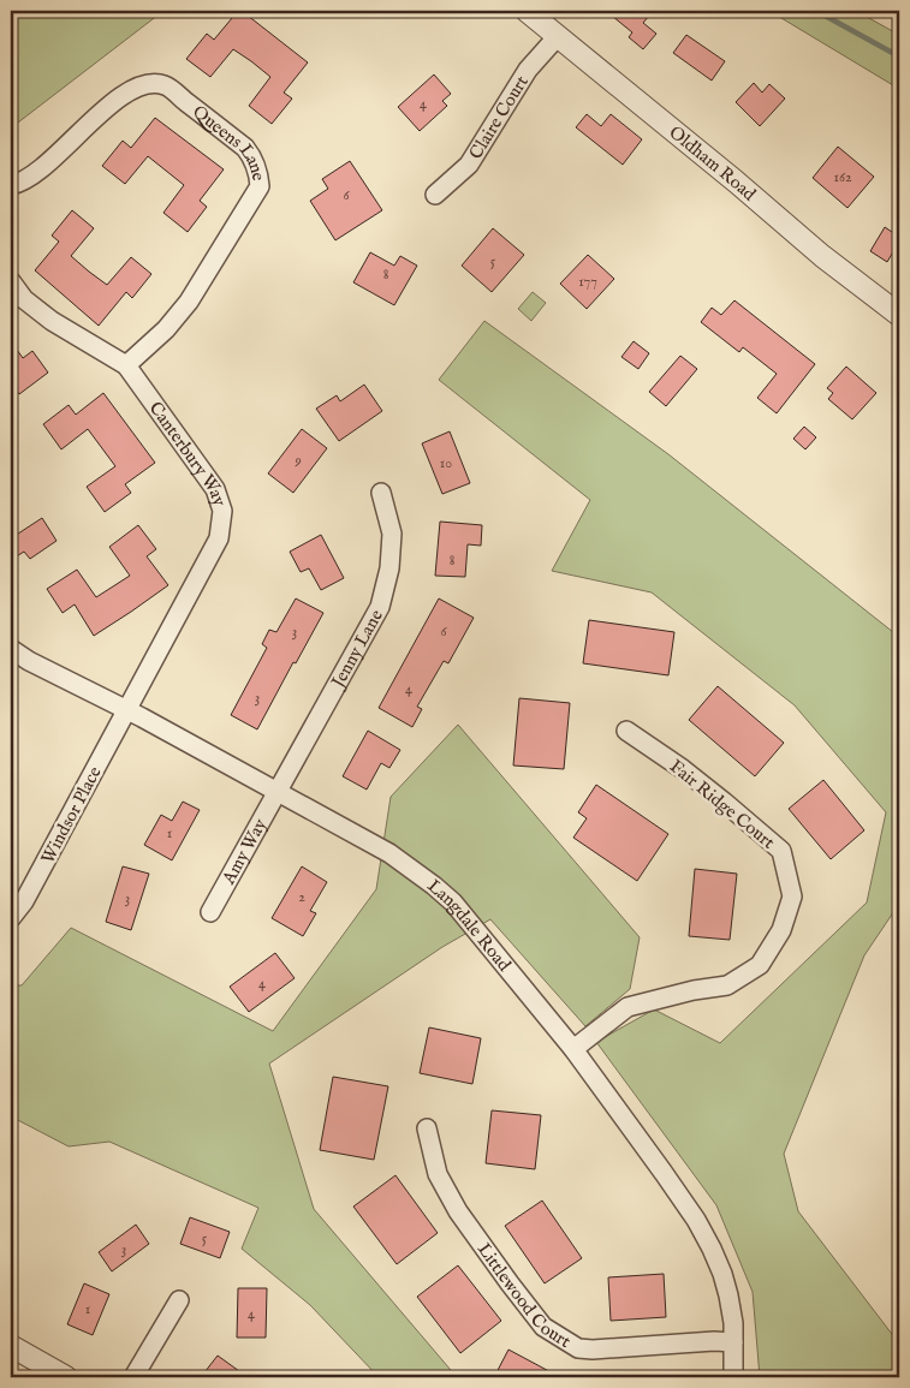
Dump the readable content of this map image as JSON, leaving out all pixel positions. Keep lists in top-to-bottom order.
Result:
{
  "streets": {
    "street": [
      "Claire Court",
      "Queens Lane",
      "Oldham Road",
      "Canterbury Way",
      "Jenny Lane",
      "Fair Ridge Court",
      "Windsor Place",
      "Amy Way",
      "Langdale Road",
      "Littlewood Court"
    ]
  },
  "crossings": [
    ["Claire Court", "Oldham Road"],
    ["Queens Lane", "Canterbury Way"],
    ["Canterbury Way", "Windsor Place"],
    ["Canterbury Way", "Langdale Road"],
    ["Jenny Lane", "Amy Way"],
    ["Jenny Lane", "Langdale Road"],
    ["Fair Ridge Court", "Langdale Road"],
    ["Windsor Place", "Langdale Road"],
    ["Amy Way", "Langdale Road"],
    ["Langdale Road", "Littlewood Court"]
  ],
  "house_numbers": [
    "4",
    "162",
    "6",
    "5",
    "8",
    "177",
    "9",
    "10",
    "8",
    "3",
    "6",
    "4",
    "3",
    "1",
    "2",
    "3",
    "4",
    "5",
    "3",
    "1",
    "4"
  ]
}
